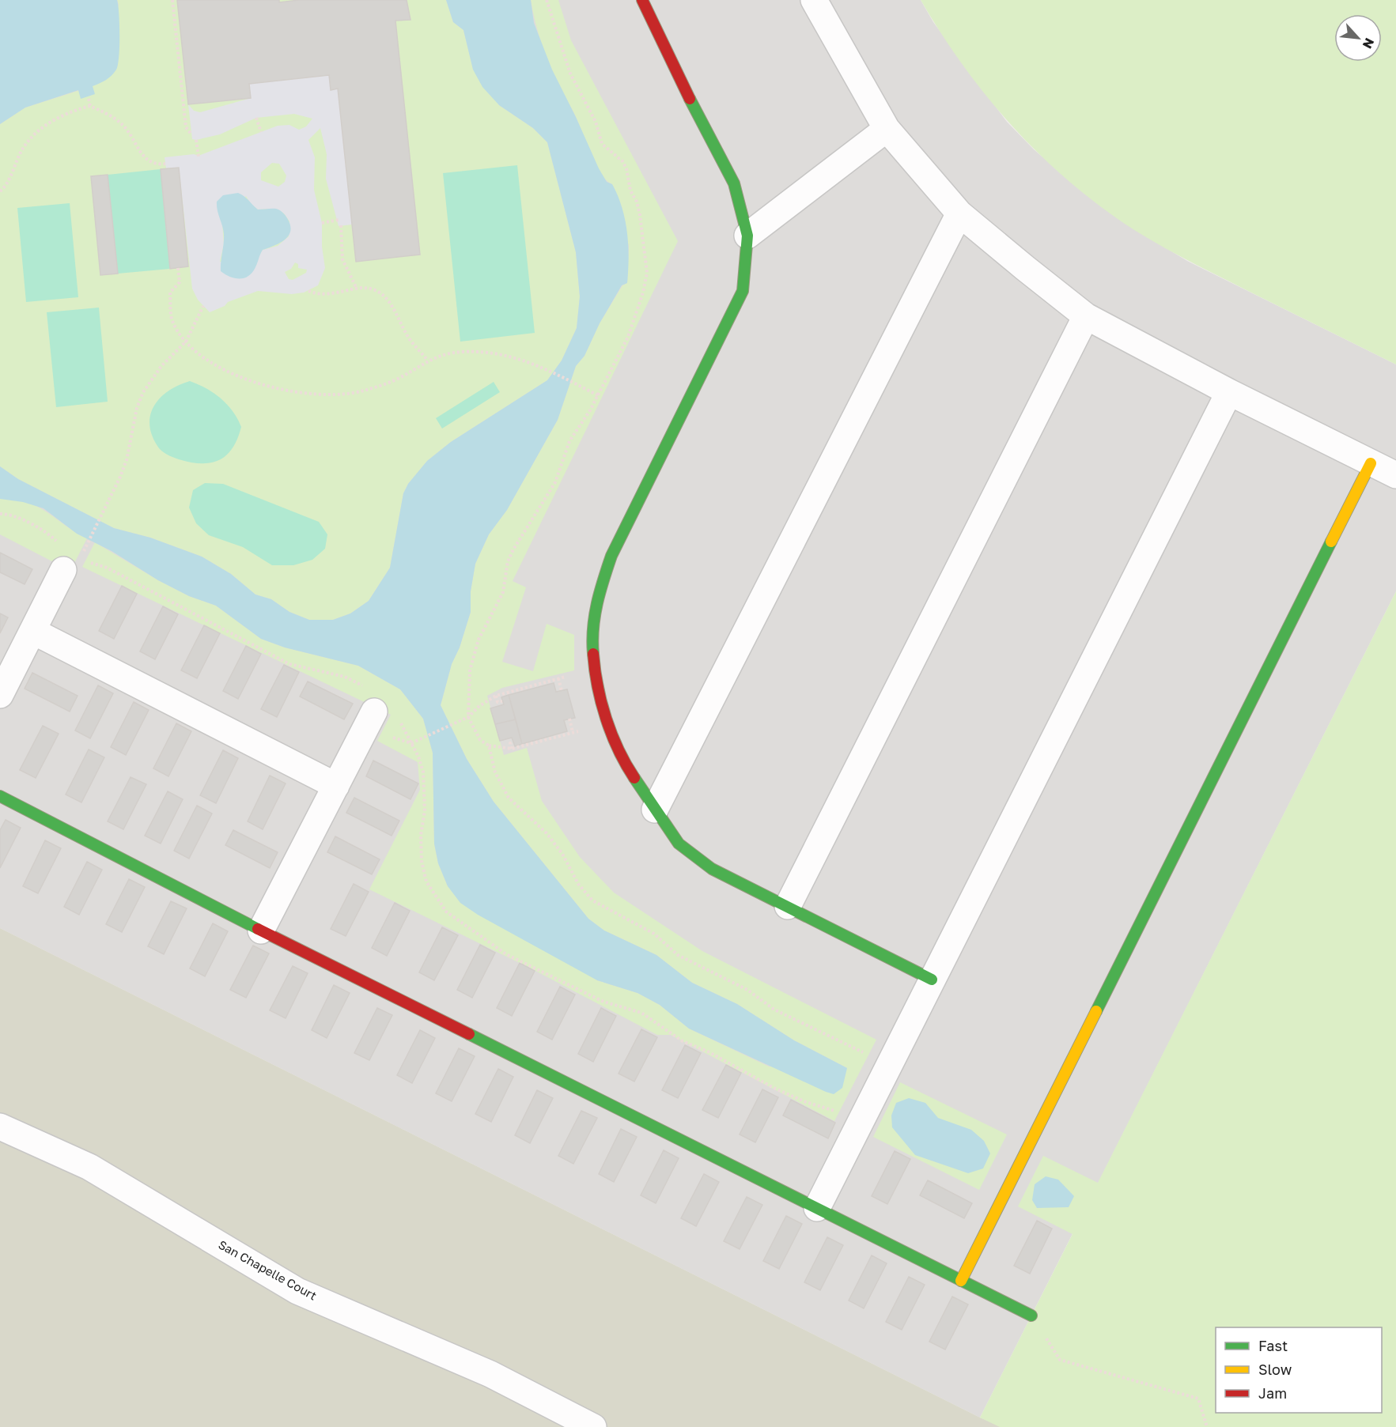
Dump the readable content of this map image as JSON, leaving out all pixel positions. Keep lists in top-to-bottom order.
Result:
{
  "streets": {
    "street": ["San Chapelle Court"]
  },
  "legend": ["Fast", "Slow", "Jam"],
  "north": "bottom right"
}
